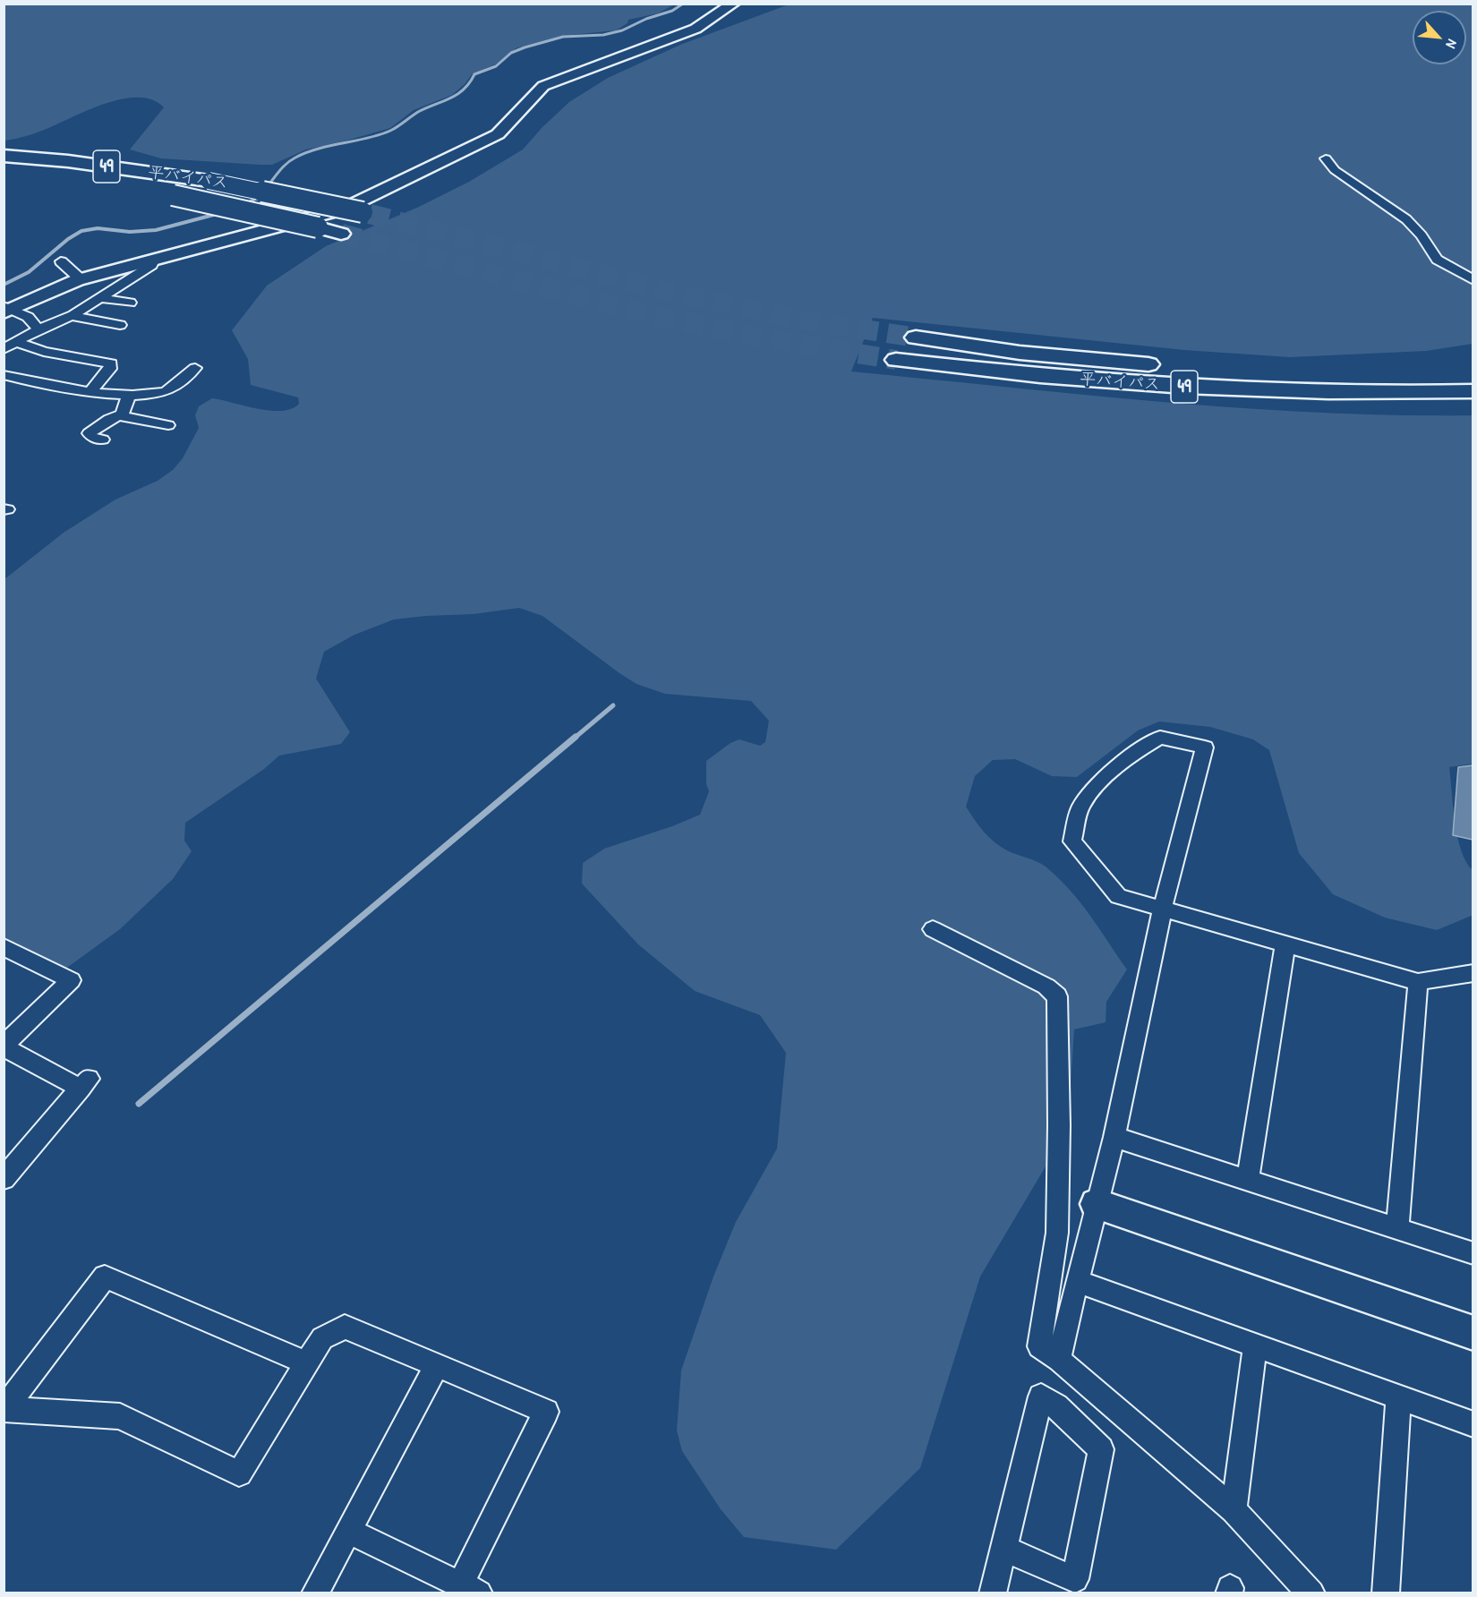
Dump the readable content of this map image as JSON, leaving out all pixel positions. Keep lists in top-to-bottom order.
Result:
{
  "streets": {
    "highway": ["49", "平バイパス"]
  },
  "north": "bottom right"
}
